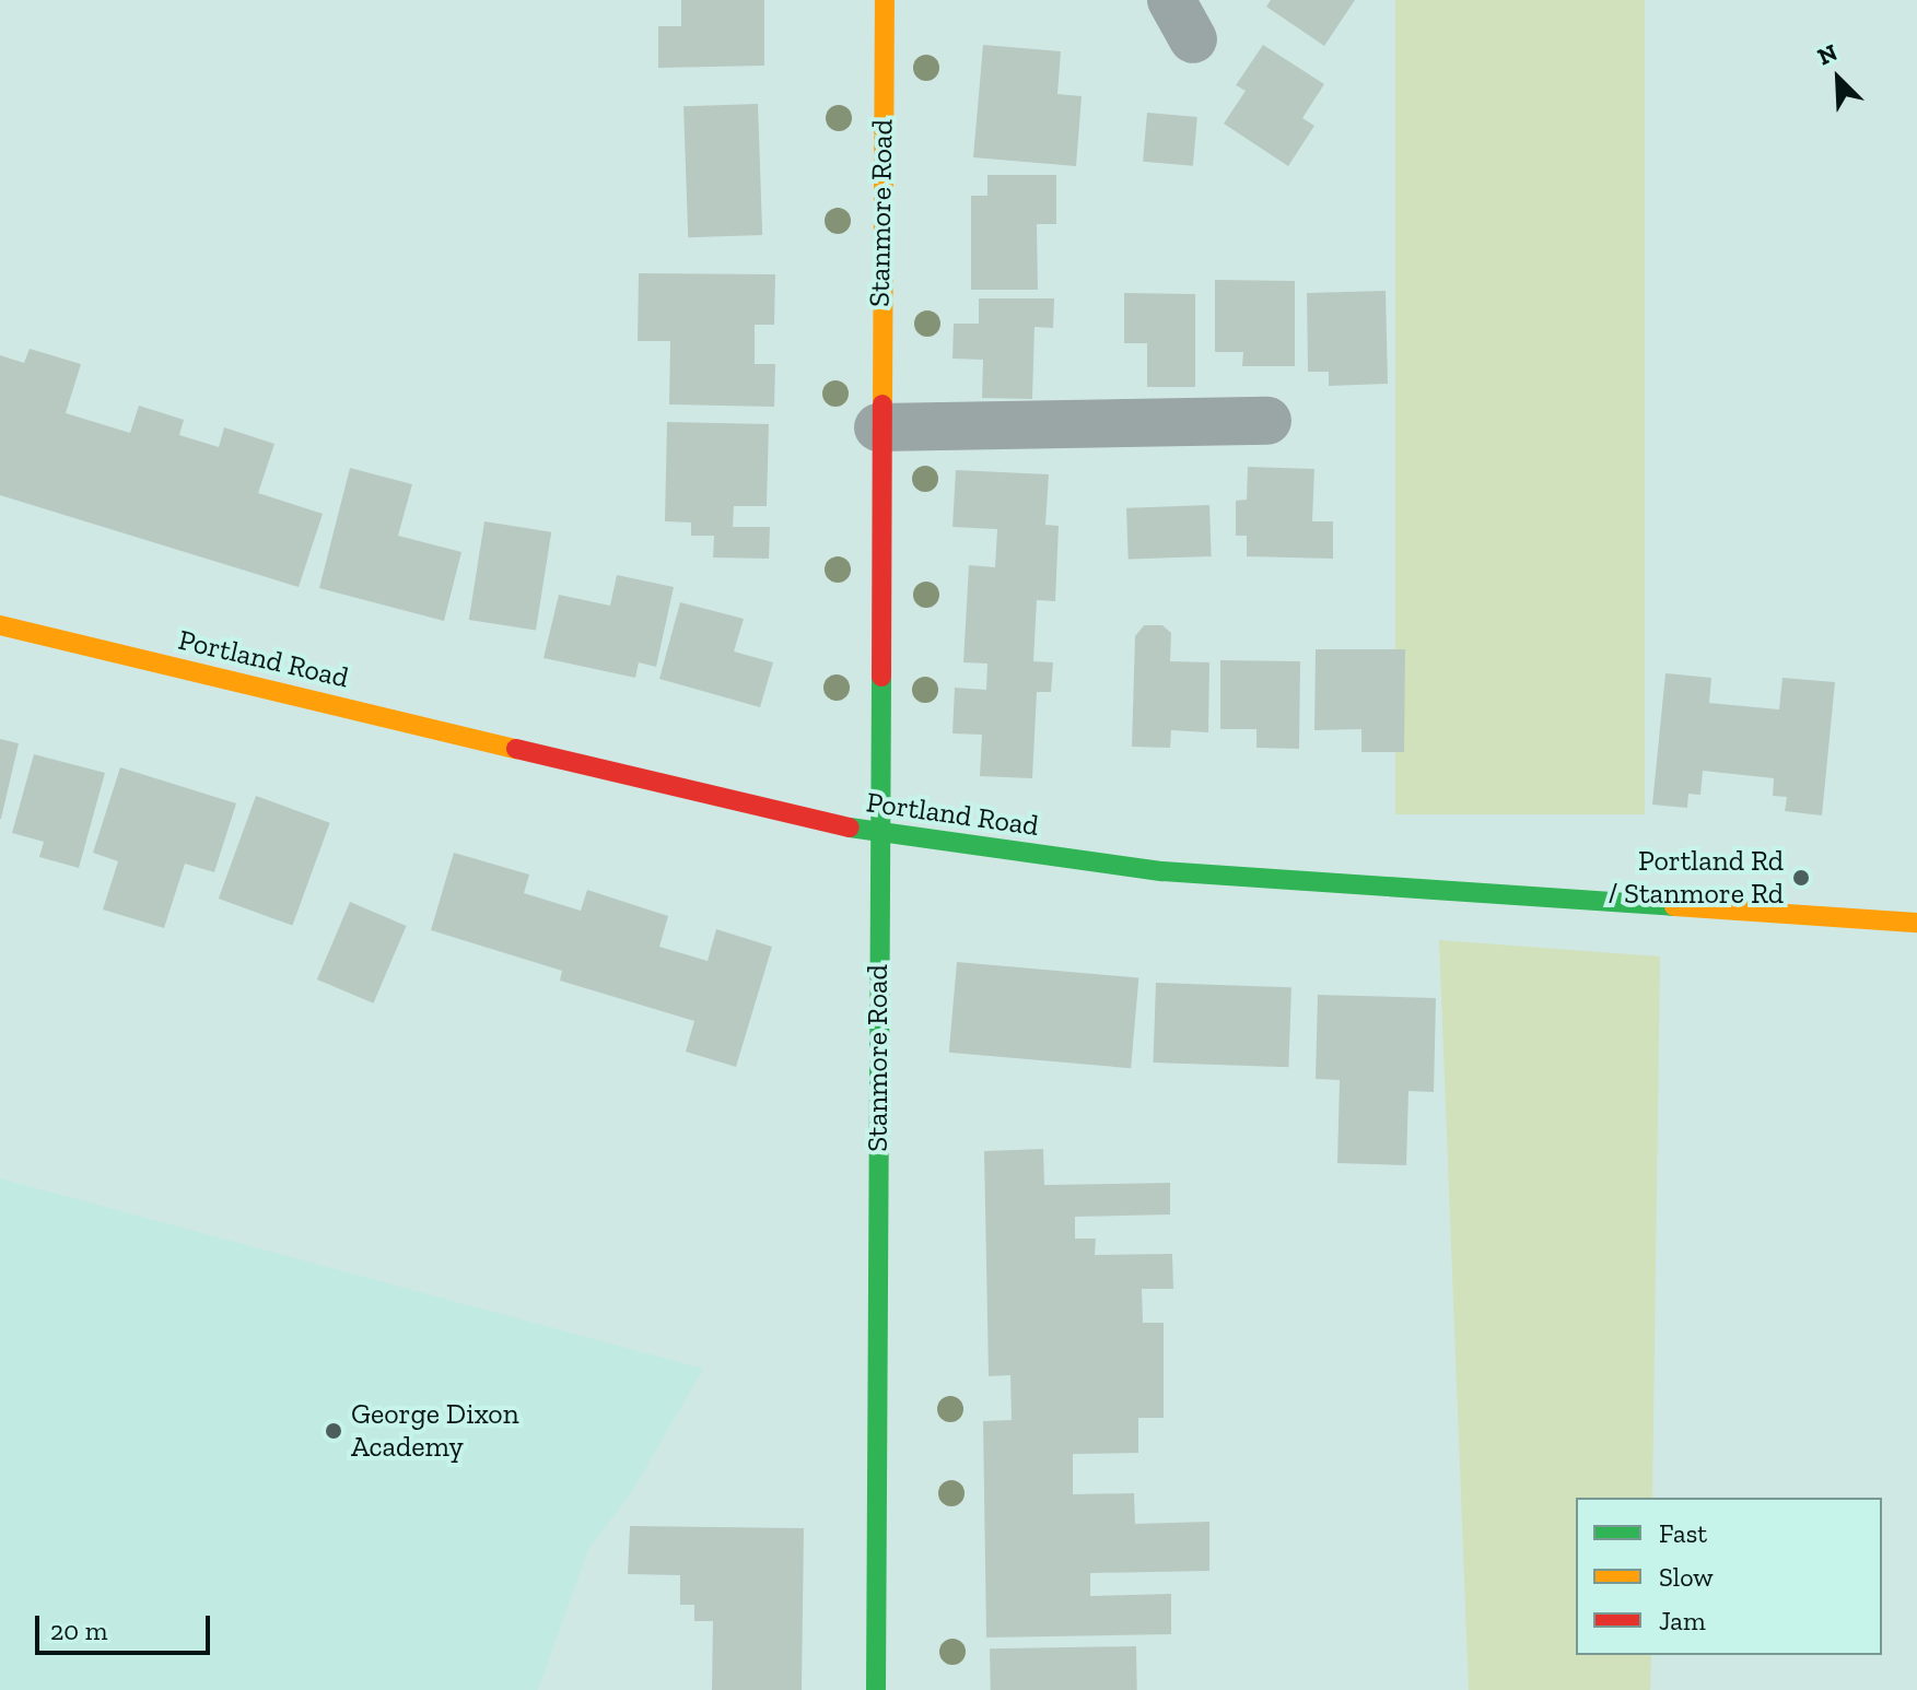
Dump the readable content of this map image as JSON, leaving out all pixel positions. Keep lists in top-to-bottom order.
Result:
{
  "streets": {
    "main road": ["Stanmore Road", "Portland Road"]
  },
  "crossings": [
    ["Stanmore Road", "Portland Road"]
  ],
  "places": ["Portland Rd / Stanmore Rd", "George Dixon Academy"],
  "legend": ["Fast", "Slow", "Jam"],
  "scale_bar": "20 m",
  "north": "top left"
}
